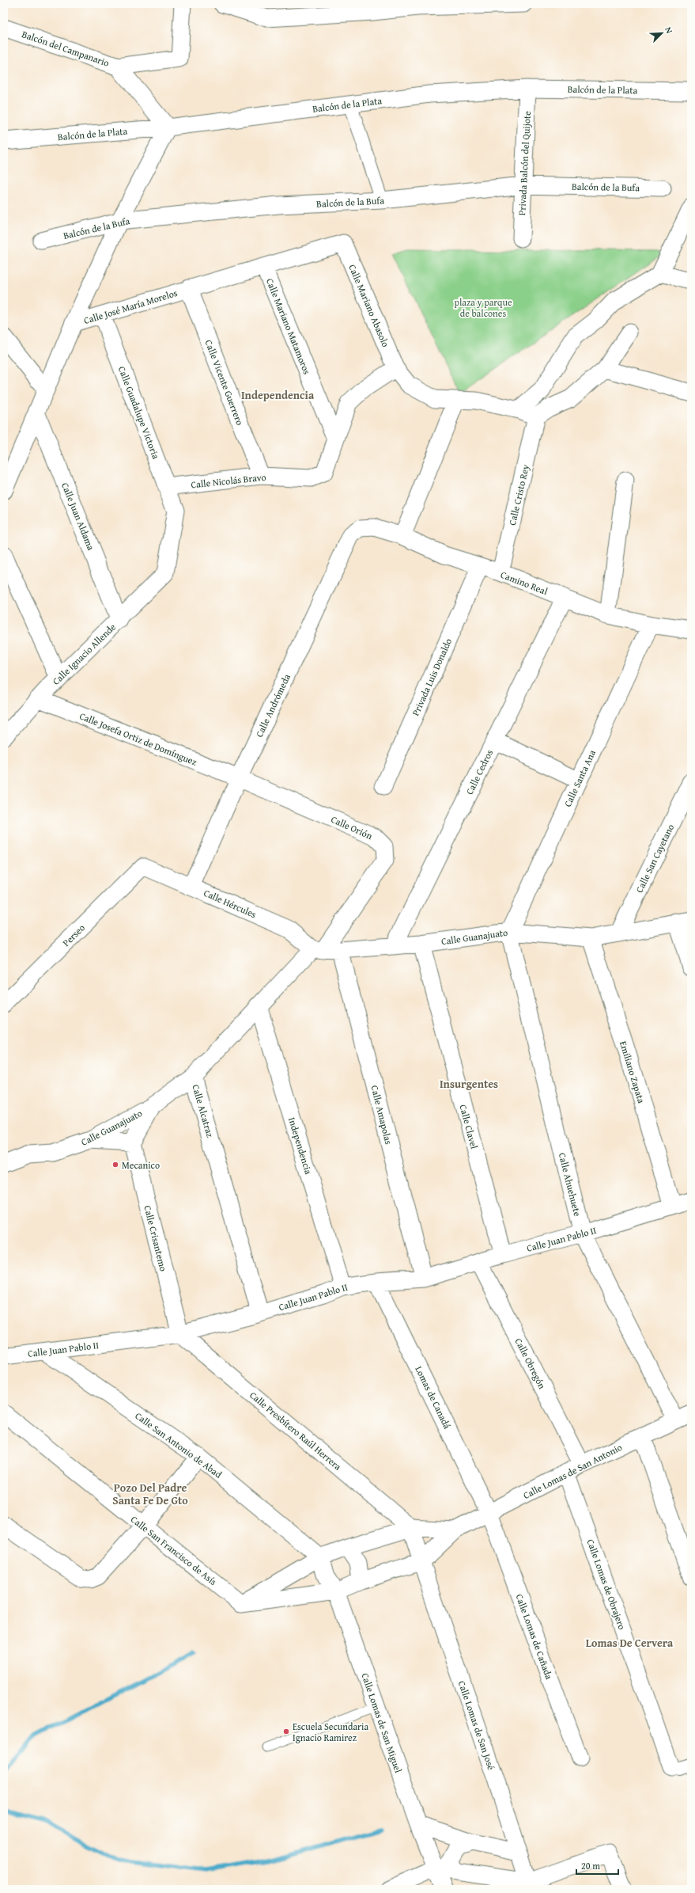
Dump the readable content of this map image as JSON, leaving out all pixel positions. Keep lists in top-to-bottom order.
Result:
{
  "streets": {
    "street": [
      "Balcón del Campanario",
      "Balcón de la Plata",
      "Privada Balcón del Quijote",
      "Balcón de la Bufa",
      "Calle Mariano Abasolo",
      "Calle José María Morelos",
      "Calle Mariano Matamoros",
      "Calle Vicente Guerrero",
      "Calle Guadalupe Victoria",
      "Calle Nicolás Bravo",
      "Calle Cristo Rey",
      "Calle Juan Aldama",
      "Camino Real",
      "Calle Ignacio Allende",
      "Privada Luis Donaldo",
      "Calle Andrómeda",
      "Calle Josefa Ortiz de Domínguez",
      "Calle Cedros",
      "Calle Santa Ana",
      "Calle Orión",
      "Calle San Cayetano",
      "Calle Hércules",
      "Perseo",
      "Calle Guanajuato",
      "Emiliano Zapata",
      "Calle Alcatraz",
      "Calle Amapolas",
      "Calle Clavel",
      "Independencia",
      "Calle Ahuehuete",
      "Calle Crisantemo",
      "Calle Juan Pablo II",
      "Calle Obregón",
      "Lomas de Canadá",
      "Calle Presbítero Raúl Herrera",
      "Calle San Antonio de Abad",
      "Calle Lomas de San Antonio",
      "Calle San Francisco de Asís",
      "Calle Lomas de Obrajero",
      "Calle Lomas de Cañada",
      "Calle Lomas de San Miguel",
      "Calle Lomas de San José"
    ]
  },
  "crossings": [
    ["Balcón del Campanario", "Balcón de la Plata"],
    ["Balcón de la Plata", "Privada Balcón del Quijote"],
    ["Privada Balcón del Quijote", "Balcón de la Bufa"],
    ["Calle Mariano Abasolo", "Calle José María Morelos"],
    ["Calle Mariano Abasolo", "Calle Nicolás Bravo"],
    ["Calle José María Morelos", "Calle Mariano Matamoros"],
    ["Calle José María Morelos", "Calle Vicente Guerrero"],
    ["Calle José María Morelos", "Calle Guadalupe Victoria"],
    ["Calle José María Morelos", "Calle Juan Aldama"],
    ["Calle Mariano Matamoros", "Calle Nicolás Bravo"],
    ["Calle Vicente Guerrero", "Calle Nicolás Bravo"],
    ["Calle Guadalupe Victoria", "Calle Nicolás Bravo"],
    ["Calle Guadalupe Victoria", "Calle Ignacio Allende"],
    ["Calle Cristo Rey", "Camino Real"],
    ["Calle Juan Aldama", "Calle Ignacio Allende"],
    ["Camino Real", "Privada Luis Donaldo"],
    ["Camino Real", "Calle Andrómeda"],
    ["Camino Real", "Calle Cedros"],
    ["Camino Real", "Calle Santa Ana"],
    ["Calle Ignacio Allende", "Calle Josefa Ortiz de Domínguez"],
    ["Calle Andrómeda", "Calle Josefa Ortiz de Domínguez"],
    ["Calle Andrómeda", "Calle Orión"],
    ["Calle Andrómeda", "Calle Hércules"],
    ["Calle Josefa Ortiz de Domínguez", "Calle Orión"],
    ["Calle Cedros", "Calle Guanajuato"],
    ["Calle Santa Ana", "Calle Guanajuato"],
    ["Calle Santa Ana", "Calle Ahuehuete"],
    ["Calle Orión", "Calle Hércules"],
    ["Calle Orión", "Calle Guanajuato"],
    ["Calle Orión", "Calle Alcatraz"],
    ["Calle San Cayetano", "Calle Guanajuato"],
    ["Calle Hércules", "Perseo"],
    ["Calle Hércules", "Calle Guanajuato"],
    ["Calle Hércules", "Calle Alcatraz"],
    ["Calle Guanajuato", "Emiliano Zapata"],
    ["Calle Guanajuato", "Calle Alcatraz"],
    ["Calle Guanajuato", "Calle Amapolas"],
    ["Calle Guanajuato", "Calle Clavel"],
    ["Calle Guanajuato", "Calle Ahuehuete"],
    ["Emiliano Zapata", "Calle Juan Pablo II"],
    ["Calle Alcatraz", "Independencia"],
    ["Calle Alcatraz", "Calle Juan Pablo II"],
    ["Calle Amapolas", "Calle Juan Pablo II"],
    ["Calle Clavel", "Calle Juan Pablo II"],
    ["Independencia", "Calle Juan Pablo II"],
    ["Calle Ahuehuete", "Calle Juan Pablo II"],
    ["Calle Ahuehuete", "Calle Lomas de San Antonio"],
    ["Calle Crisantemo", "Calle Juan Pablo II"],
    ["Calle Crisantemo", "Calle Presbítero Raúl Herrera"],
    ["Calle Juan Pablo II", "Calle Obregón"],
    ["Calle Juan Pablo II", "Lomas de Canadá"],
    ["Calle Juan Pablo II", "Calle Presbítero Raúl Herrera"],
    ["Calle Juan Pablo II", "Calle San Antonio de Abad"],
    ["Calle Obregón", "Calle Lomas de San Antonio"],
    ["Lomas de Canadá", "Calle Lomas de San Antonio"],
    ["Lomas de Canadá", "Calle Lomas de Cañada"],
    ["Calle Presbítero Raúl Herrera", "Calle Lomas de San Antonio"],
    ["Calle Presbítero Raúl Herrera", "Calle Lomas de San José"],
    ["Calle San Antonio de Abad", "Calle Lomas de San Antonio"],
    ["Calle San Antonio de Abad", "Calle Lomas de San Miguel"],
    ["Calle Lomas de San Antonio", "Calle San Francisco de Asís"],
    ["Calle Lomas de San Antonio", "Calle Lomas de Obrajero"],
    ["Calle Lomas de San Antonio", "Calle Lomas de Cañada"],
    ["Calle Lomas de San Antonio", "Calle Lomas de San Miguel"],
    ["Calle Lomas de San Antonio", "Calle Lomas de San José"]
  ],
  "districts": [
    "Independencia",
    "Insurgentes",
    "Pozo Del Padre Santa Fe De Gto",
    "Lomas De Cervera"
  ],
  "parks": ["plaza y parque de balcones"],
  "places": ["Mecanico", "Escuela Secundaria Ignacio Ramirez"],
  "scale_bar": "20 m",
  "north": "top right"
}
